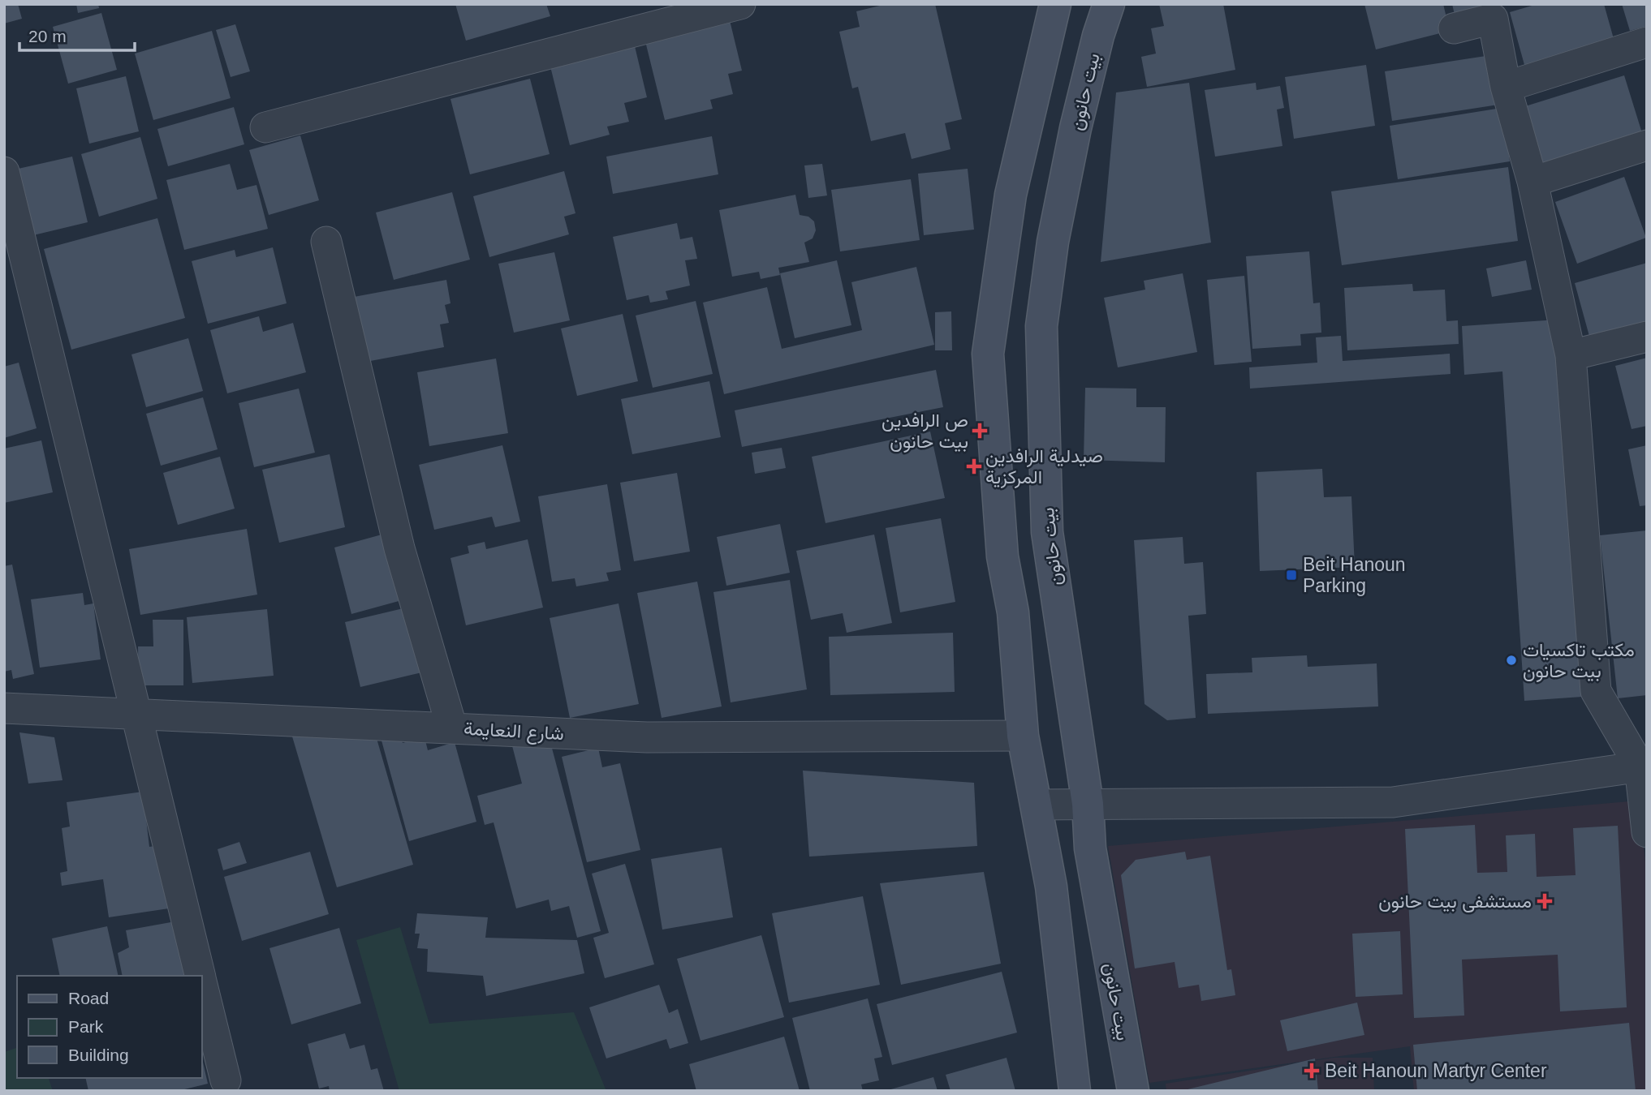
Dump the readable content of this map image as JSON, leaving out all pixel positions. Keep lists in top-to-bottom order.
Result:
{
  "streets": {
    "main road": ["بيت حانون"],
    "street": ["شارع النعايمة"]
  },
  "places": {
    "health": [
      "ص الرافدين بيت حانون",
      "صيدلية الرافدين المركزية",
      "مستشفى بيت حانون",
      "Beit Hanoun Martyr Center"
    ],
    "transit": ["Beit Hanoun Parking"],
    "other": ["مكتب تاكسيات بيت حانون"]
  },
  "legend": ["Road", "Park", "Building"],
  "scale_bar": "20 m"
}
